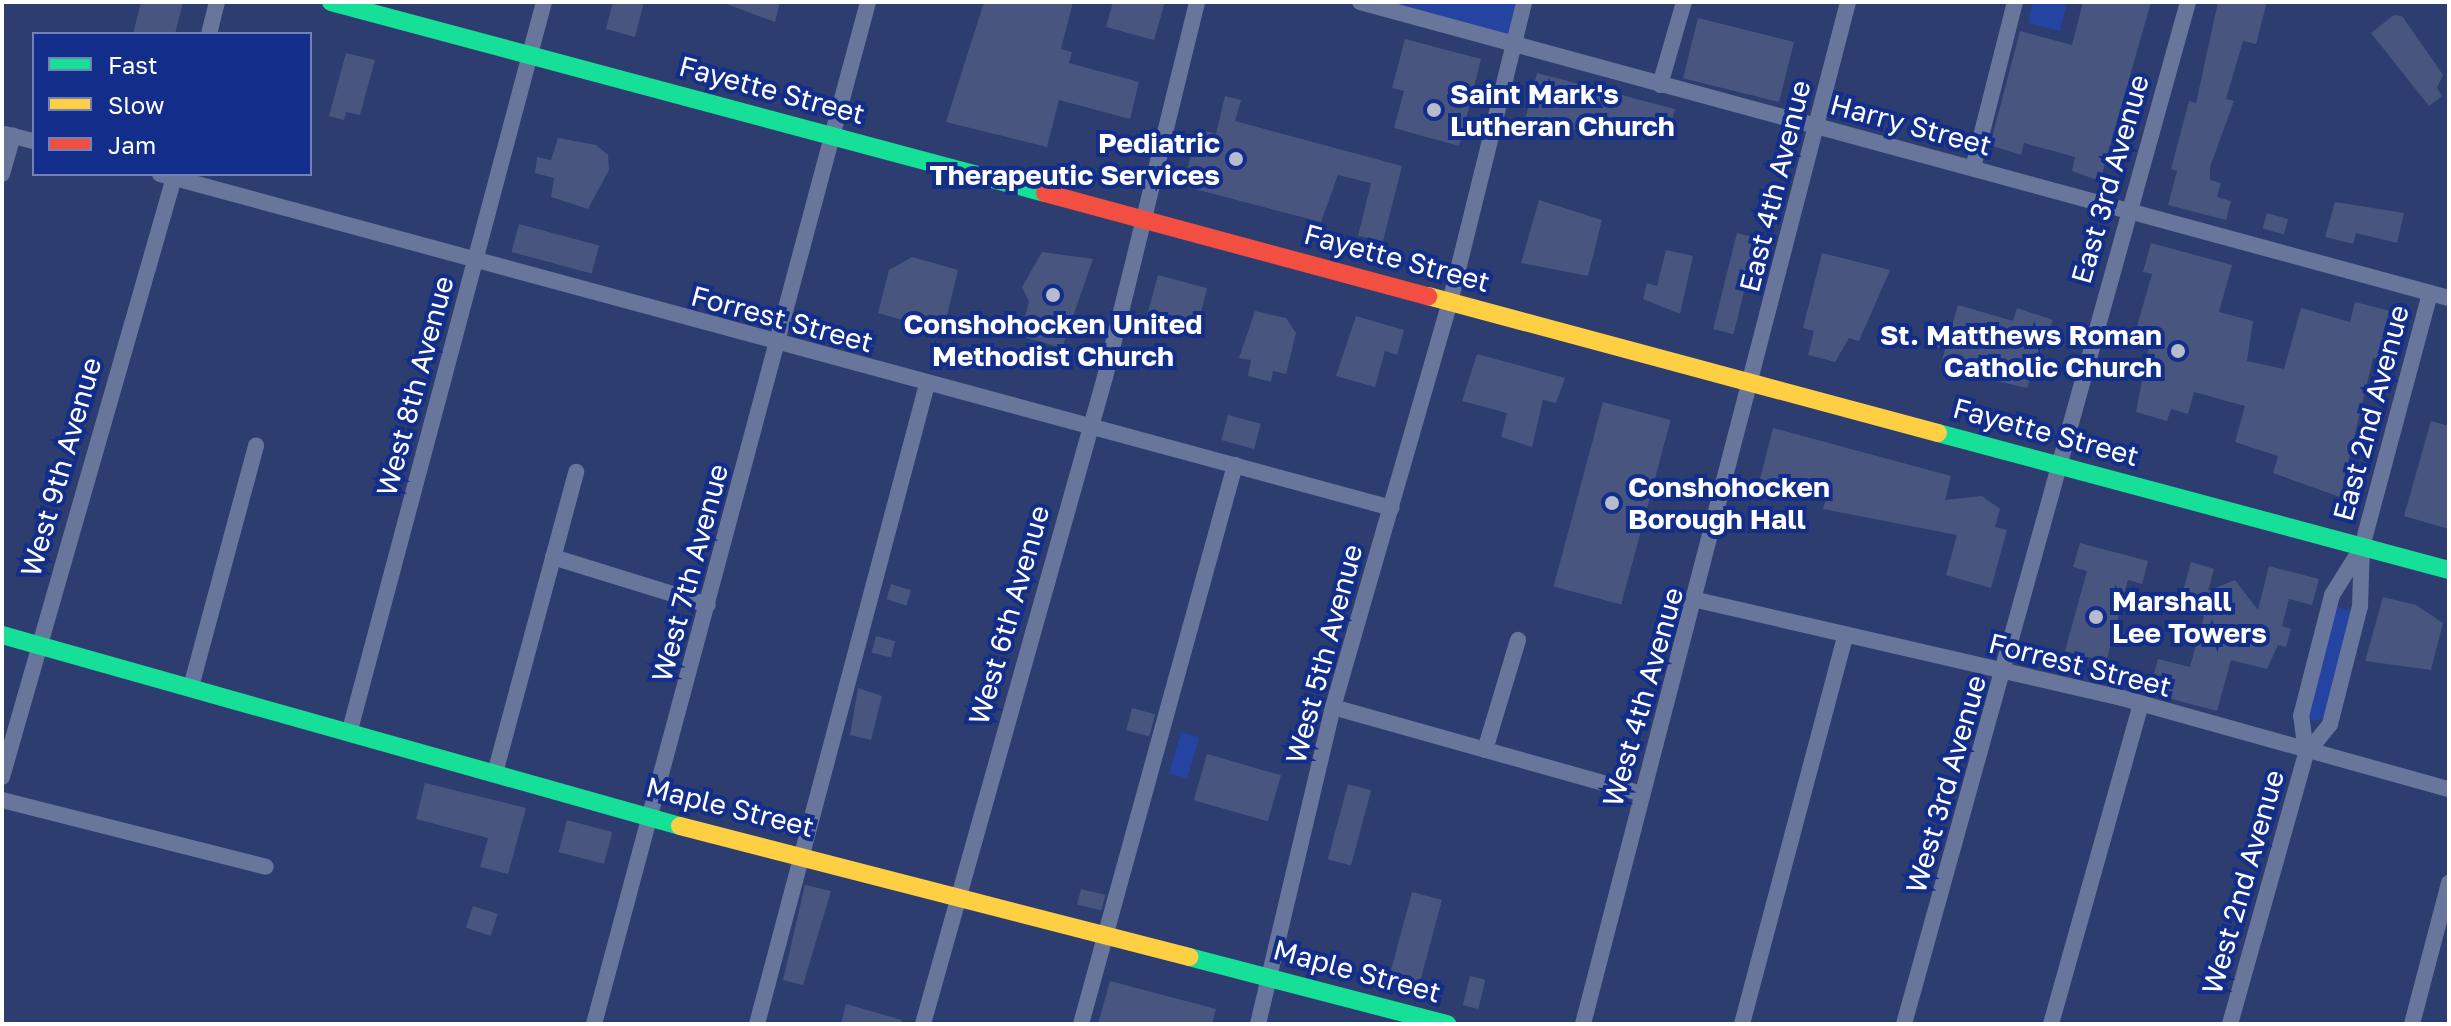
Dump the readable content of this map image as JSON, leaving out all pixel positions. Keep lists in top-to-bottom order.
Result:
{
  "streets": {
    "main road": ["Fayette Street", "Maple Street"],
    "street": [
      "Harry Street",
      "East 3rd Avenue",
      "East 4th Avenue",
      "Forrest Street",
      "West 8th Avenue",
      "East 2nd Avenue",
      "West 9th Avenue",
      "West 7th Avenue",
      "West 6th Avenue",
      "West 5th Avenue",
      "West 4th Avenue",
      "West 3rd Avenue",
      "West 2nd Avenue"
    ]
  },
  "crossings": [
    ["Fayette Street", "East 3rd Avenue"],
    ["Fayette Street", "East 4th Avenue"],
    ["Fayette Street", "West 8th Avenue"],
    ["Fayette Street", "East 2nd Avenue"],
    ["Fayette Street", "West 7th Avenue"],
    ["Fayette Street", "West 6th Avenue"],
    ["Fayette Street", "West 5th Avenue"],
    ["Fayette Street", "West 4th Avenue"],
    ["Fayette Street", "West 3rd Avenue"],
    ["Fayette Street", "West 2nd Avenue"],
    ["Harry Street", "East 3rd Avenue"],
    ["Harry Street", "East 4th Avenue"],
    ["Harry Street", "East 2nd Avenue"],
    ["Harry Street", "West 5th Avenue"],
    ["East 3rd Avenue", "West 3rd Avenue"],
    ["East 4th Avenue", "West 4th Avenue"],
    ["Forrest Street", "West 8th Avenue"],
    ["Forrest Street", "West 7th Avenue"],
    ["Forrest Street", "West 6th Avenue"],
    ["Forrest Street", "West 5th Avenue"],
    ["Forrest Street", "West 4th Avenue"],
    ["Forrest Street", "West 3rd Avenue"],
    ["Forrest Street", "West 2nd Avenue"],
    ["West 8th Avenue", "Maple Street"],
    ["East 2nd Avenue", "West 2nd Avenue"],
    ["West 9th Avenue", "Maple Street"],
    ["West 7th Avenue", "Maple Street"],
    ["West 6th Avenue", "Maple Street"],
    ["West 5th Avenue", "Maple Street"]
  ],
  "places": [
    "Saint Mark's Lutheran Church",
    "Pediatric Therapeutic Services",
    "Conshohocken United Methodist Church",
    "St. Matthews Roman Catholic Church",
    "Conshohocken Borough Hall",
    "Marshall Lee Towers"
  ],
  "legend": ["Fast", "Slow", "Jam"]
}
